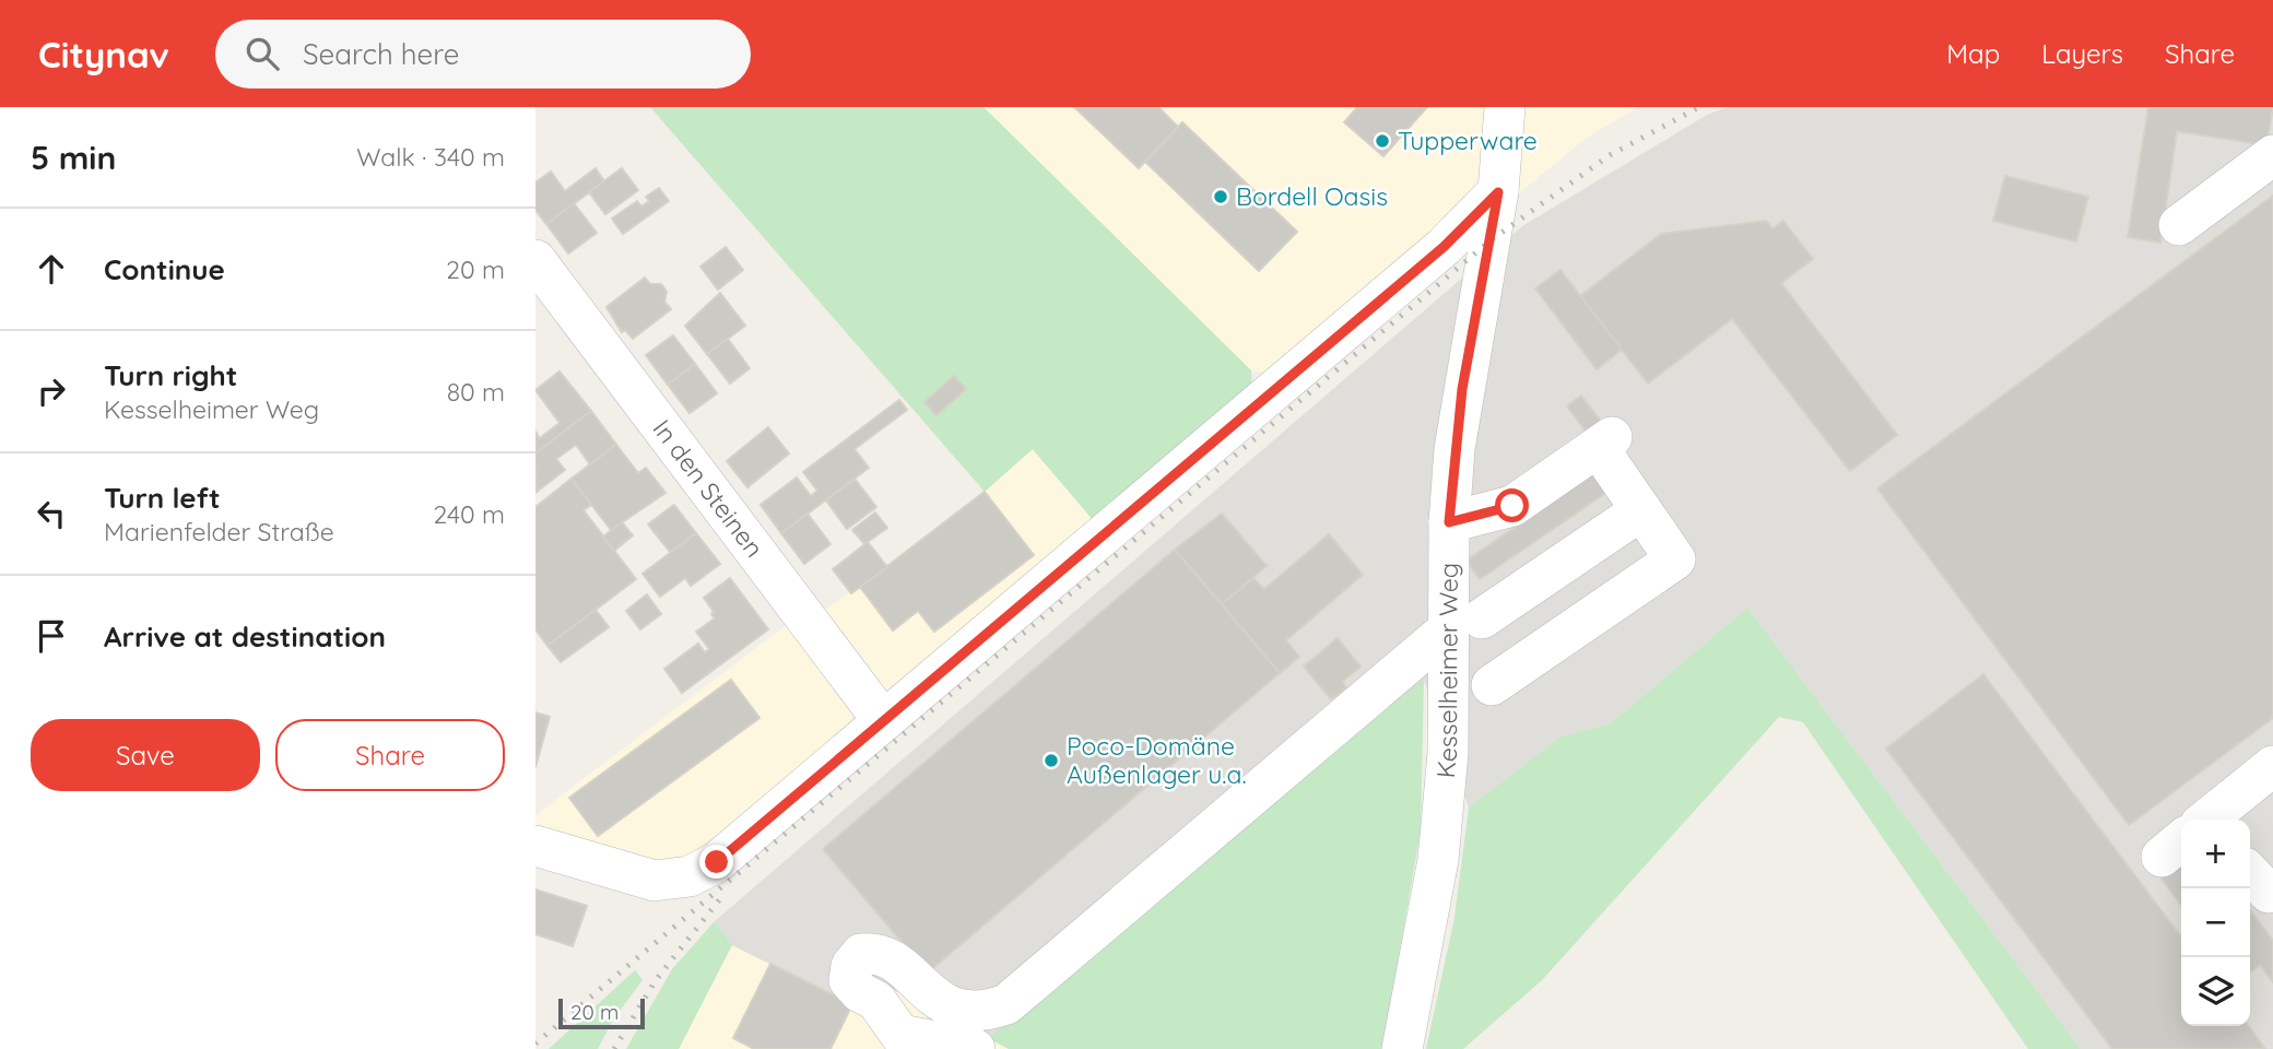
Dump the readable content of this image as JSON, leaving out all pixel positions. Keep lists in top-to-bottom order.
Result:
{
  "streets": {
    "street": ["In den Steinen", "Kesselheimer Weg"]
  },
  "places": ["Tupperware", "Bordell Oasis", "Poco-Domäne Außenlager u.a."],
  "scale_bar": "20 m",
  "page": {
    "header": "Citynav",
    "search": "Search here",
    "nav": ["Map", "Layers", "Share"],
    "heading": ["5 min", "Walk · 340 m"],
    "list": [
      ["Continue", "20 m"],
      ["Turn right", "Kesselheimer Weg", "80 m"],
      ["Turn left", "Marienfelder Straße", "240 m"],
      "Arrive at destination"
    ],
    "buttons": ["Save", "Share"],
    "map_buttons": ["+", "−"],
    "scale": "20 m"
  }
}
